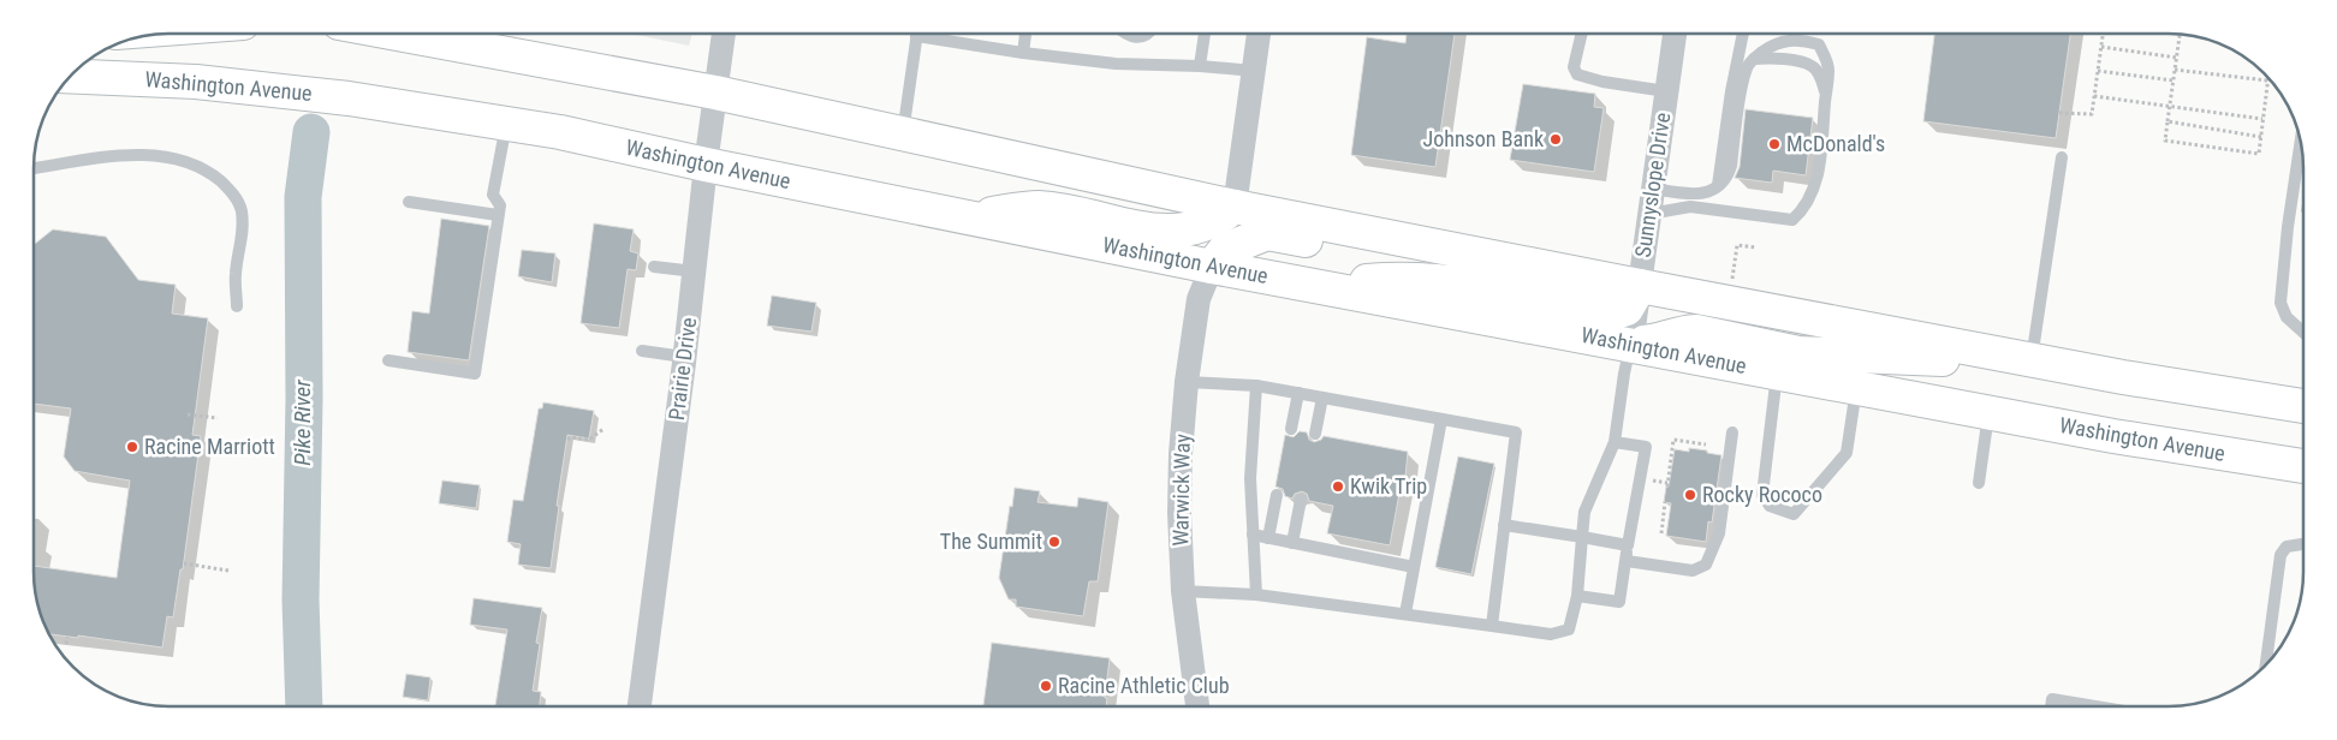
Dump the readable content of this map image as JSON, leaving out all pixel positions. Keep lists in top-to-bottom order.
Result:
{
  "streets": {
    "main road": ["Washington Avenue"],
    "street": ["Sunnyslope Drive", "Prairie Drive", "Warwick Way"]
  },
  "crossings": [
    ["Washington Avenue", "Sunnyslope Drive"],
    ["Washington Avenue", "Prairie Drive"],
    ["Washington Avenue", "Warwick Way"]
  ],
  "water": ["Pike River"],
  "places": [
    "Johnson Bank",
    "McDonald's",
    "Racine Marriott",
    "Kwik Trip",
    "Rocky Rococo",
    "The Summit",
    "Racine Athletic Club"
  ]
}
